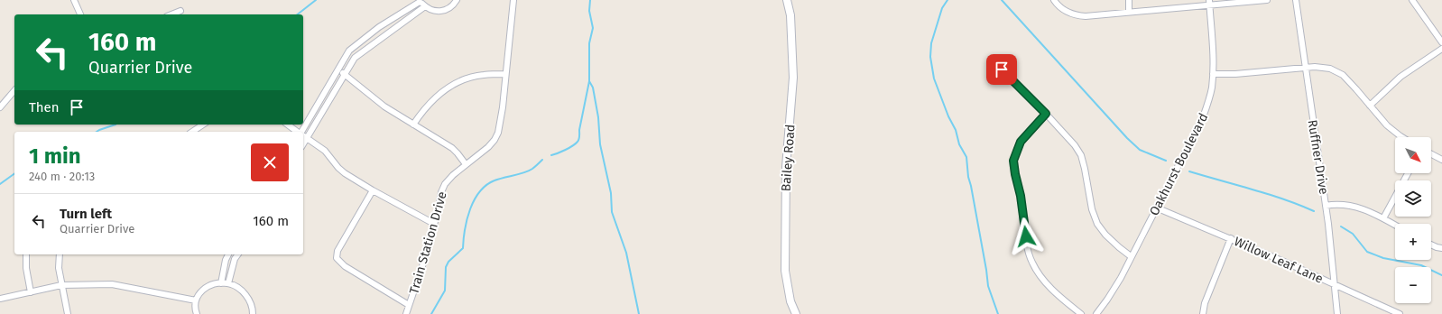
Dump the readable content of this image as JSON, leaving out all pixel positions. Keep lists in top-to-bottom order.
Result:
{
  "streets": {
    "street": [
      "Ruffner Drive",
      "Bailey Road",
      "Oakhurst Boulevard",
      "Train Station Drive",
      "Willow Leaf Lane"
    ]
  },
  "crossings": [
    ["Ruffner Drive", "Willow Leaf Lane"],
    ["Oakhurst Boulevard", "Willow Leaf Lane"]
  ],
  "north": "bottom right",
  "page": {
    "turn": ["160 m", "Quarrier Drive"],
    "then": "Then",
    "heading": ["1 min", "240 m · 20:13"],
    "map_buttons": ["+", "−"],
    "list": [
      {
        "name": "Turn left",
        "note": "Quarrier Drive",
        "value": "160 m"
      }
    ]
  }
}
